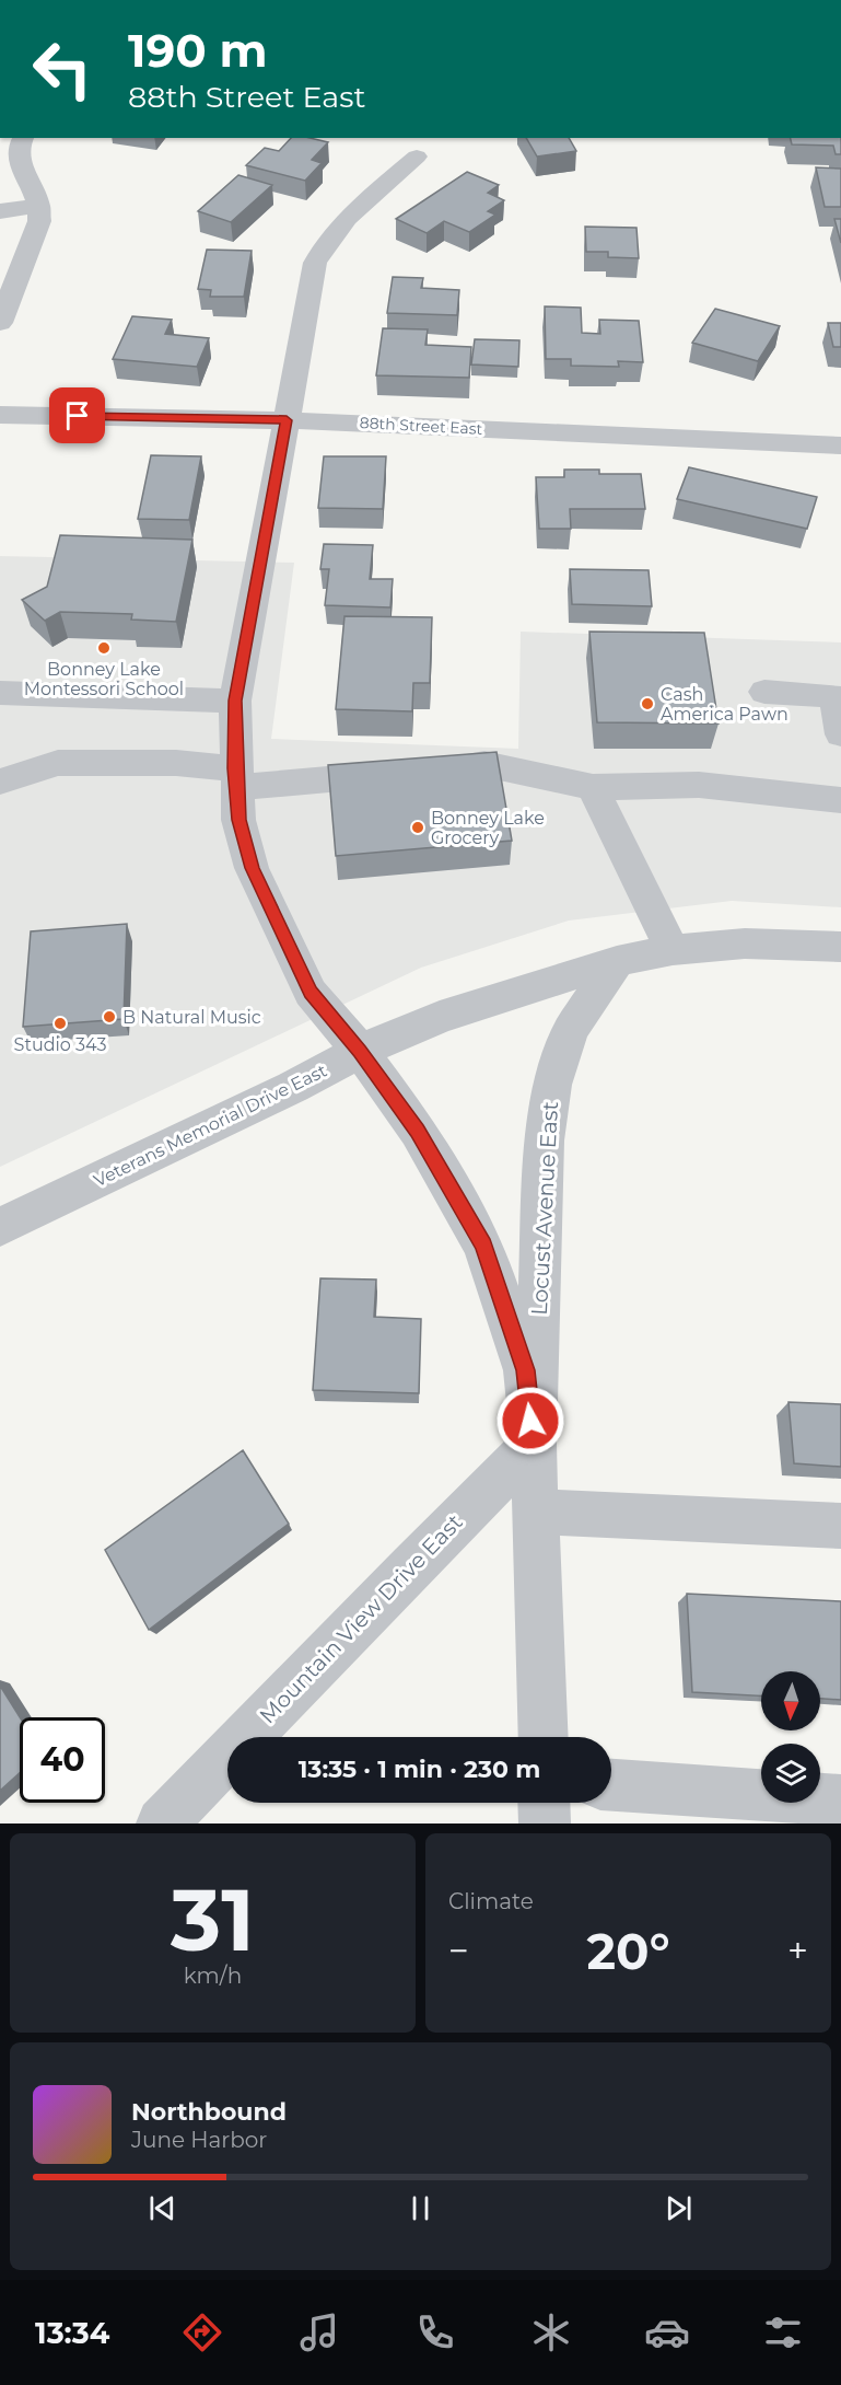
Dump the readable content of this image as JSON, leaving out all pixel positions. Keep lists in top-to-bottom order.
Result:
{
  "streets": {
    "street": [
      "88th Street East",
      "Veterans Memorial Drive East",
      "Locust Avenue East",
      "Mountain View Drive East"
    ]
  },
  "crossings": [
    ["Veterans Memorial Drive East", "Locust Avenue East"],
    ["Locust Avenue East", "Mountain View Drive East"]
  ],
  "places": [
    "Bonney Lake Montessori School",
    "Cash America Pawn",
    "Bonney Lake Grocery",
    "B Natural Music",
    "Studio 343"
  ],
  "north": "bottom",
  "page": {
    "turn": ["190 m", "88th Street East"],
    "limit": "40",
    "trip": "13:35 · 1 min · 230 m",
    "tile": [
      ["31", "km/h"],
      "Climate"
    ],
    "heat": ["−", "20°", "+"],
    "song": ["Northbound", "June Harbor"],
    "tabs": "13:34"
  }
}
